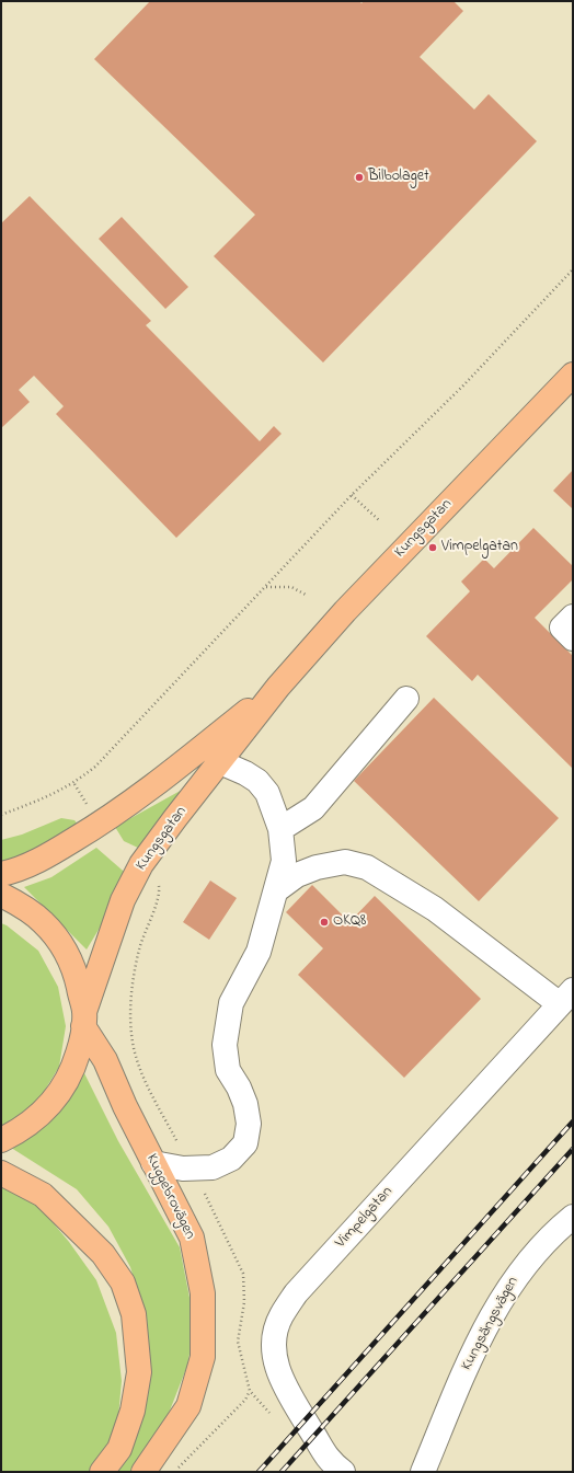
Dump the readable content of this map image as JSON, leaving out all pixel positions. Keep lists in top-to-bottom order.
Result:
{
  "streets": {
    "main road": ["Kungsgatan", "Kuggebrovägen"],
    "street": ["Vimpelgatan", "Kungsängsvägen"]
  },
  "crossings": [
    ["Kungsgatan", "Kuggebrovägen"]
  ],
  "places": ["Bilbolaget", "Vimpelgatan", "OKQ8"]
}
